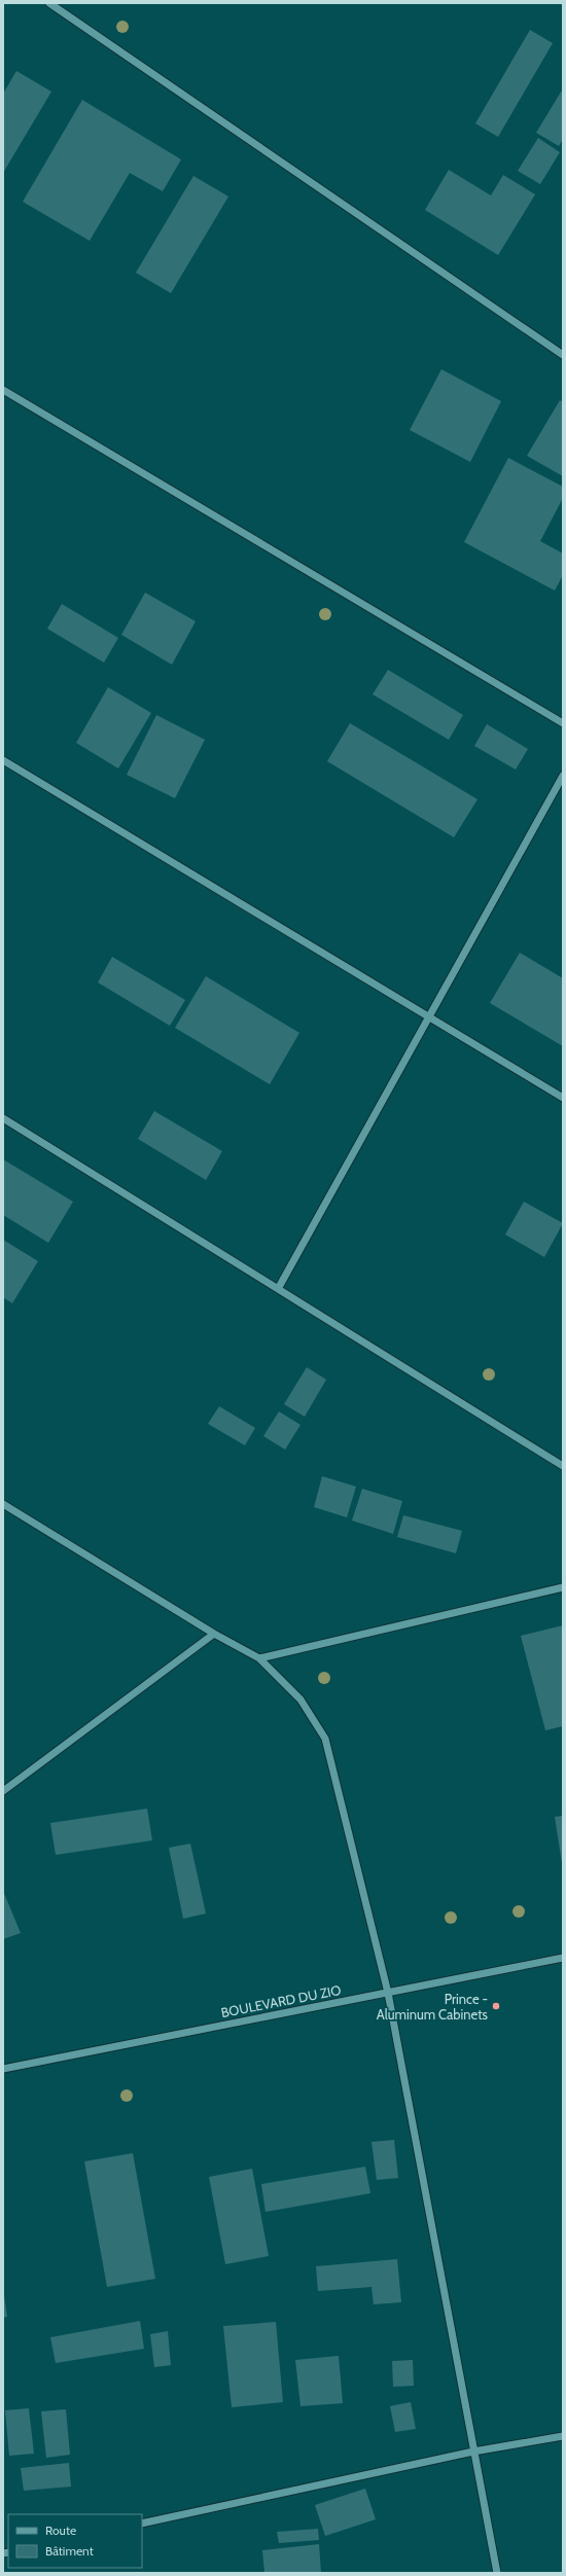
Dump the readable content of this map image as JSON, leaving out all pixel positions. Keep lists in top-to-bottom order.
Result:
{
  "streets": {
    "street": ["BOULEVARD DU ZIO"]
  },
  "places": ["Prince - Aluminum Cabinets"],
  "legend": ["Route", "Bâtiment"]
}
